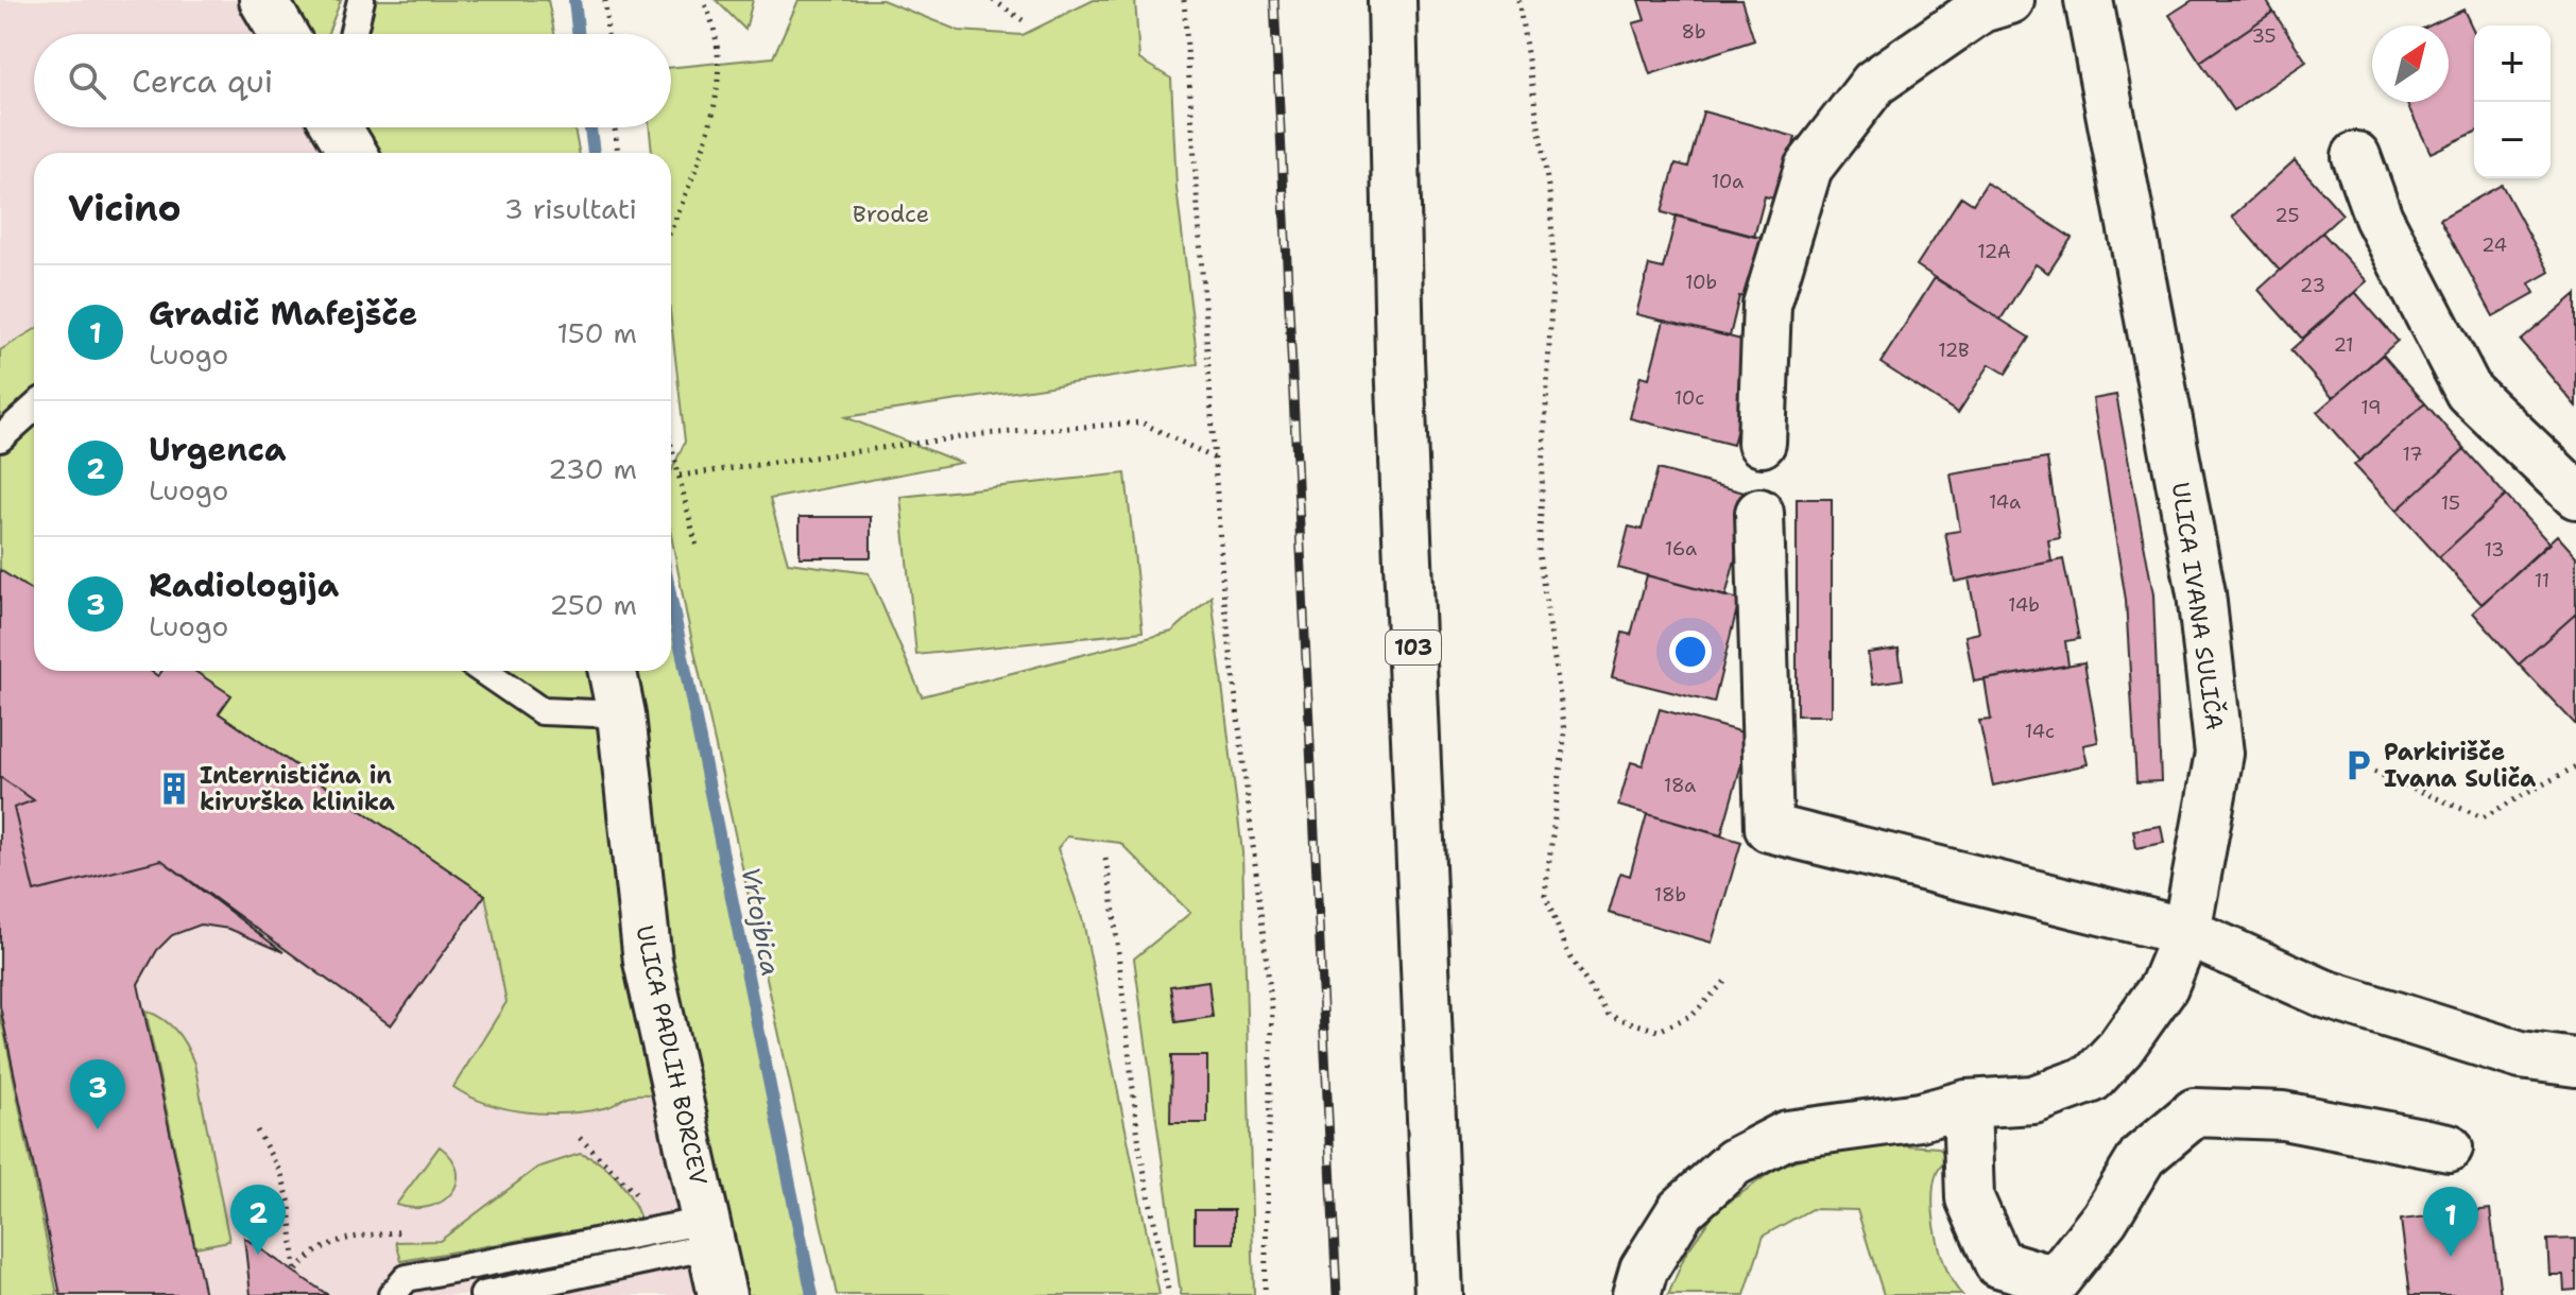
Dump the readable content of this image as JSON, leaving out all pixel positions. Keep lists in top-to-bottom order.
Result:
{
  "streets": {
    "street": ["ULICA IVANA SULIČA", "103", "ULICA PADLIH BORCEV"]
  },
  "water": ["Vrtojbica"],
  "parks": ["Brodce"],
  "places": {
    "parking": ["Parkirišče Ivana Suliča"],
    "building": ["Internistična in kirurška klinika"]
  },
  "house_numbers": [
    "8b",
    "35",
    "10a",
    "25",
    "24",
    "12A",
    "10b",
    "23",
    "21",
    "12B",
    "10c",
    "19",
    "17",
    "14a",
    "15",
    "16a",
    "13",
    "11",
    "14b",
    "14c",
    "18a",
    "18b"
  ],
  "north": "top right",
  "page": {
    "map_buttons": ["+", "−"],
    "search": "Cerca qui",
    "heading": ["Vicino", "3 risultati"],
    "list": [
      {
        "mark": "1",
        "name": "Gradič Mafejšče",
        "note": "Luogo",
        "value": "150 m"
      },
      {
        "mark": "2",
        "name": "Urgenca",
        "note": "Luogo",
        "value": "230 m"
      },
      {
        "mark": "3",
        "name": "Radiologija",
        "note": "Luogo",
        "value": "250 m"
      }
    ],
    "pins": ["3", "2", "1"]
  }
}
